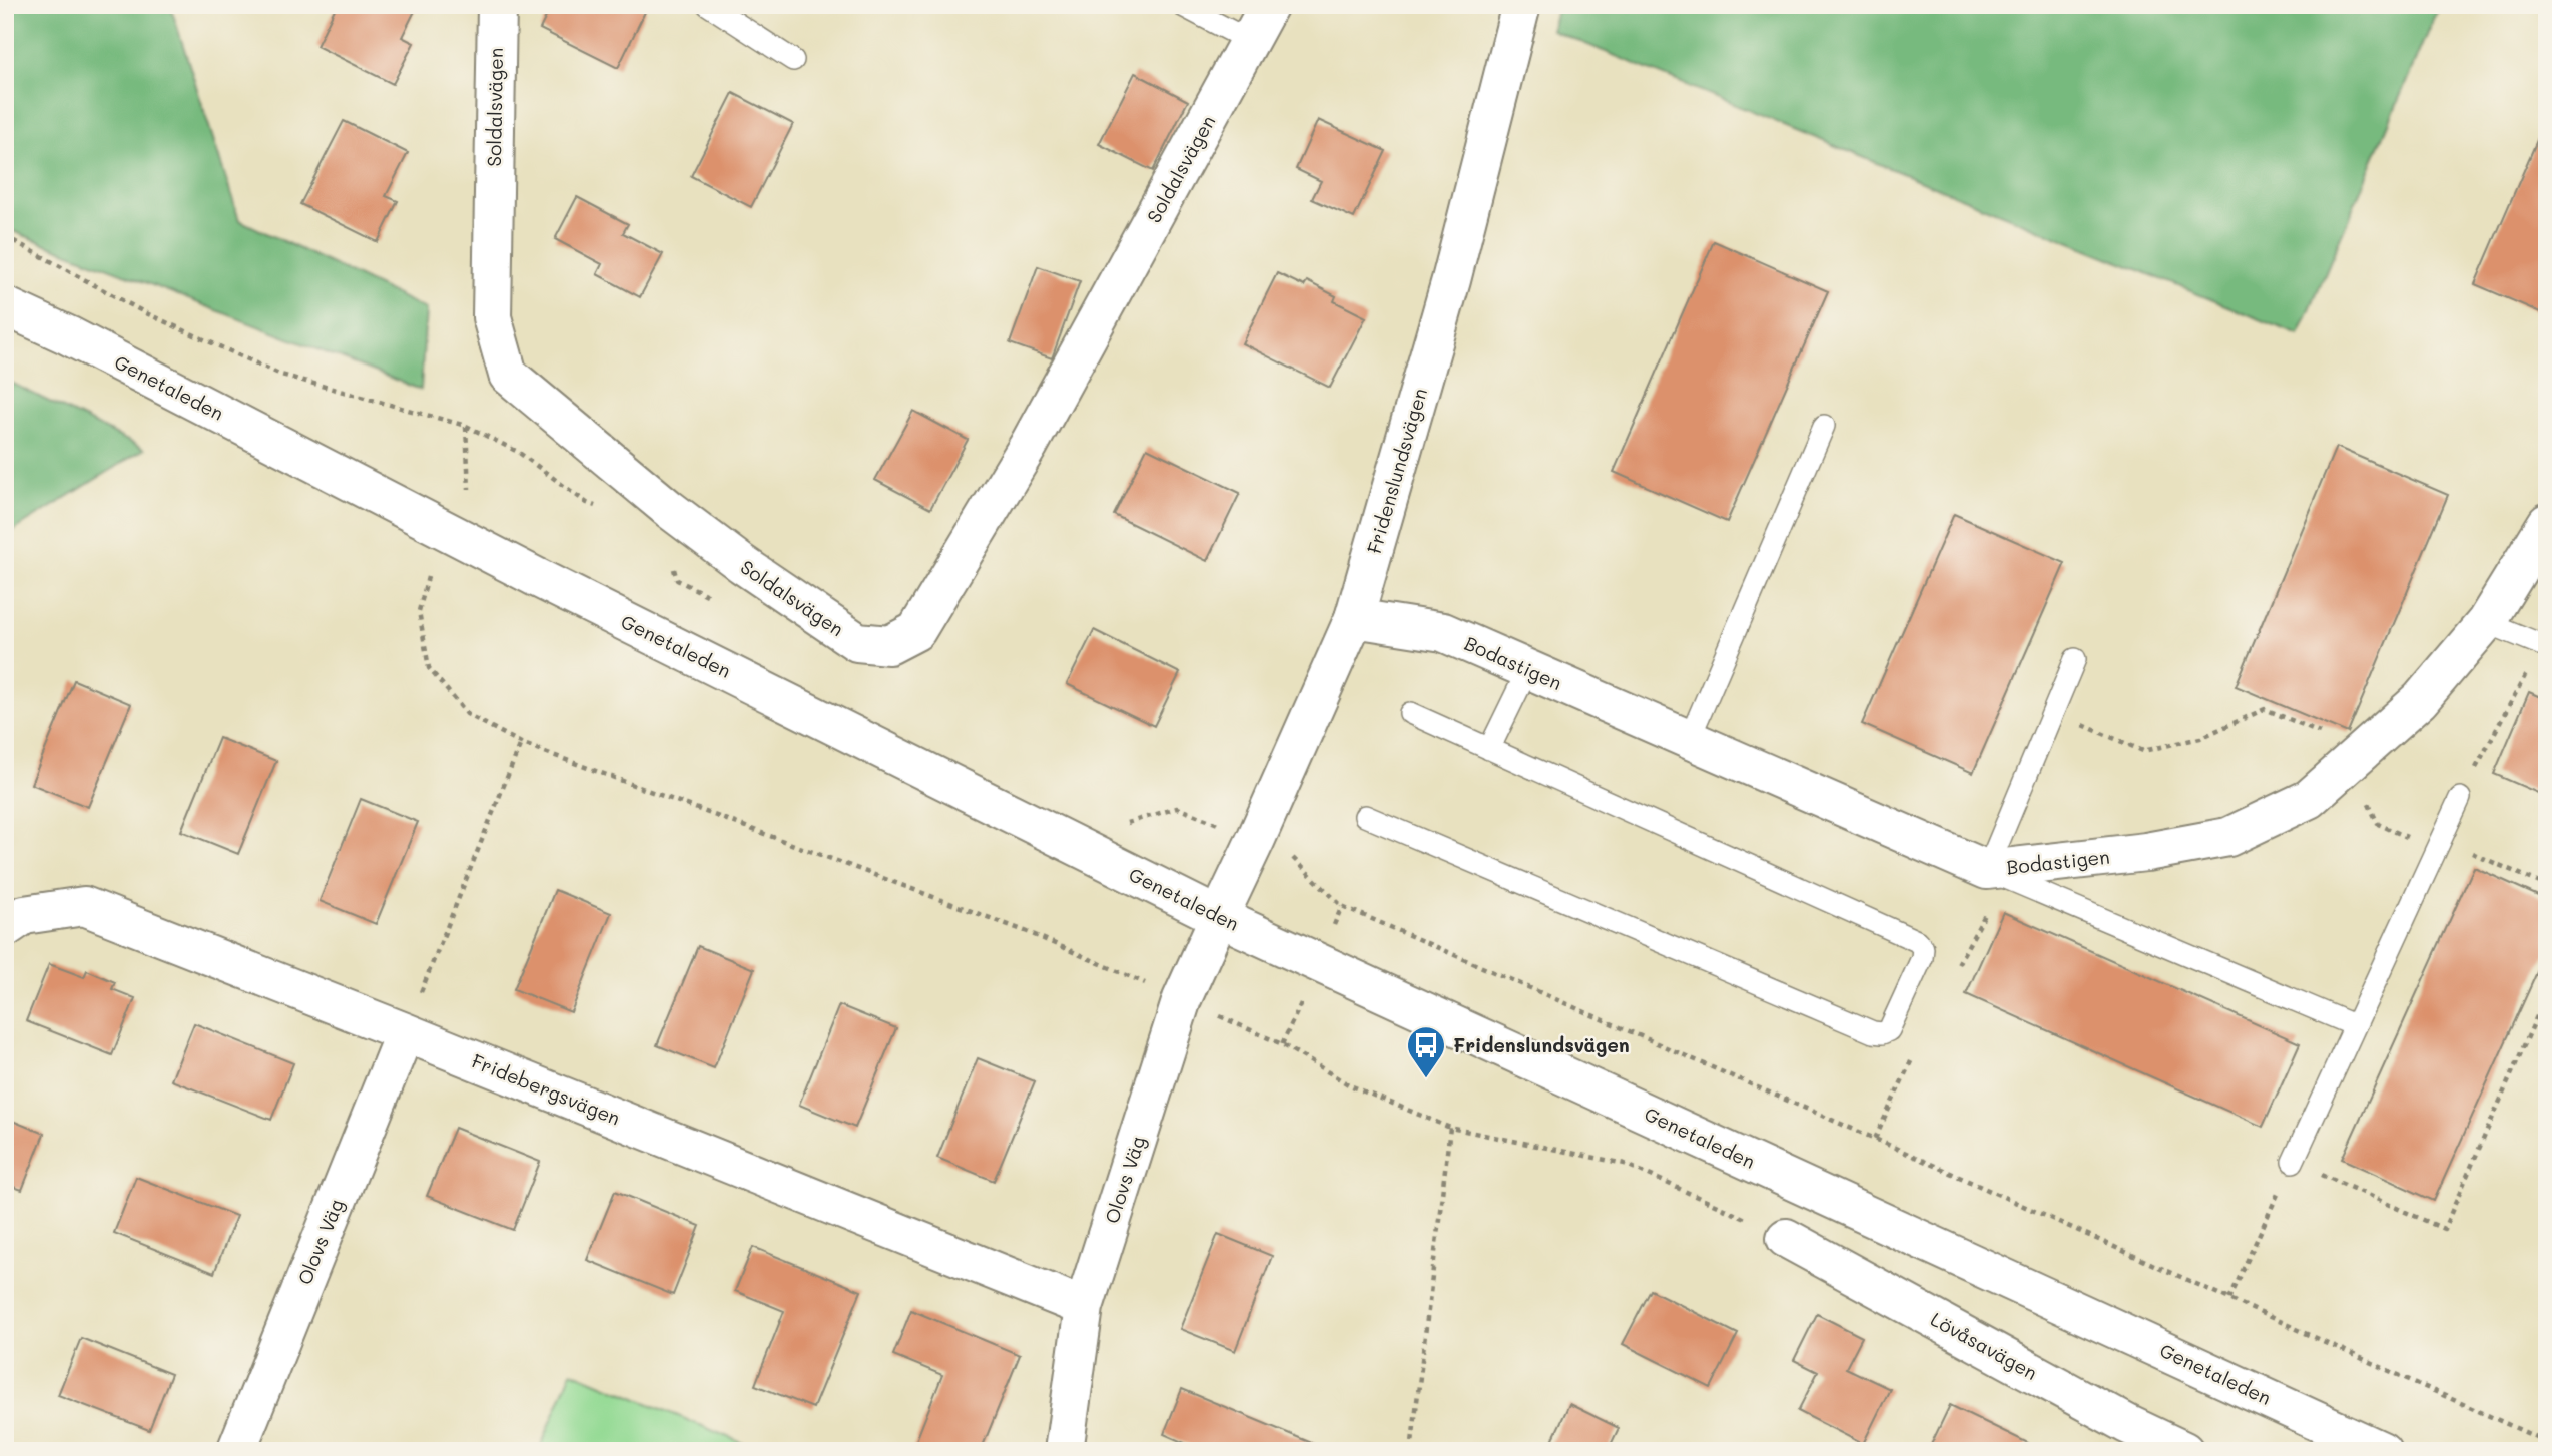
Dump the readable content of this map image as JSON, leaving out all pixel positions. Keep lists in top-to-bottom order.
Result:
{
  "streets": {
    "street": [
      "Soldalsvägen",
      "Genetaleden",
      "Fridenslundsvägen",
      "Bodastigen",
      "Fridebergsvägen",
      "Olovs Väg",
      "Lövåsavägen"
    ]
  },
  "crossings": [
    ["Genetaleden", "Fridenslundsvägen"],
    ["Genetaleden", "Olovs Väg"],
    ["Fridenslundsvägen", "Bodastigen"],
    ["Fridenslundsvägen", "Olovs Väg"],
    ["Fridebergsvägen", "Olovs Väg"]
  ],
  "places": {
    "bus stop": ["Fridenslundsvägen"]
  }
}
